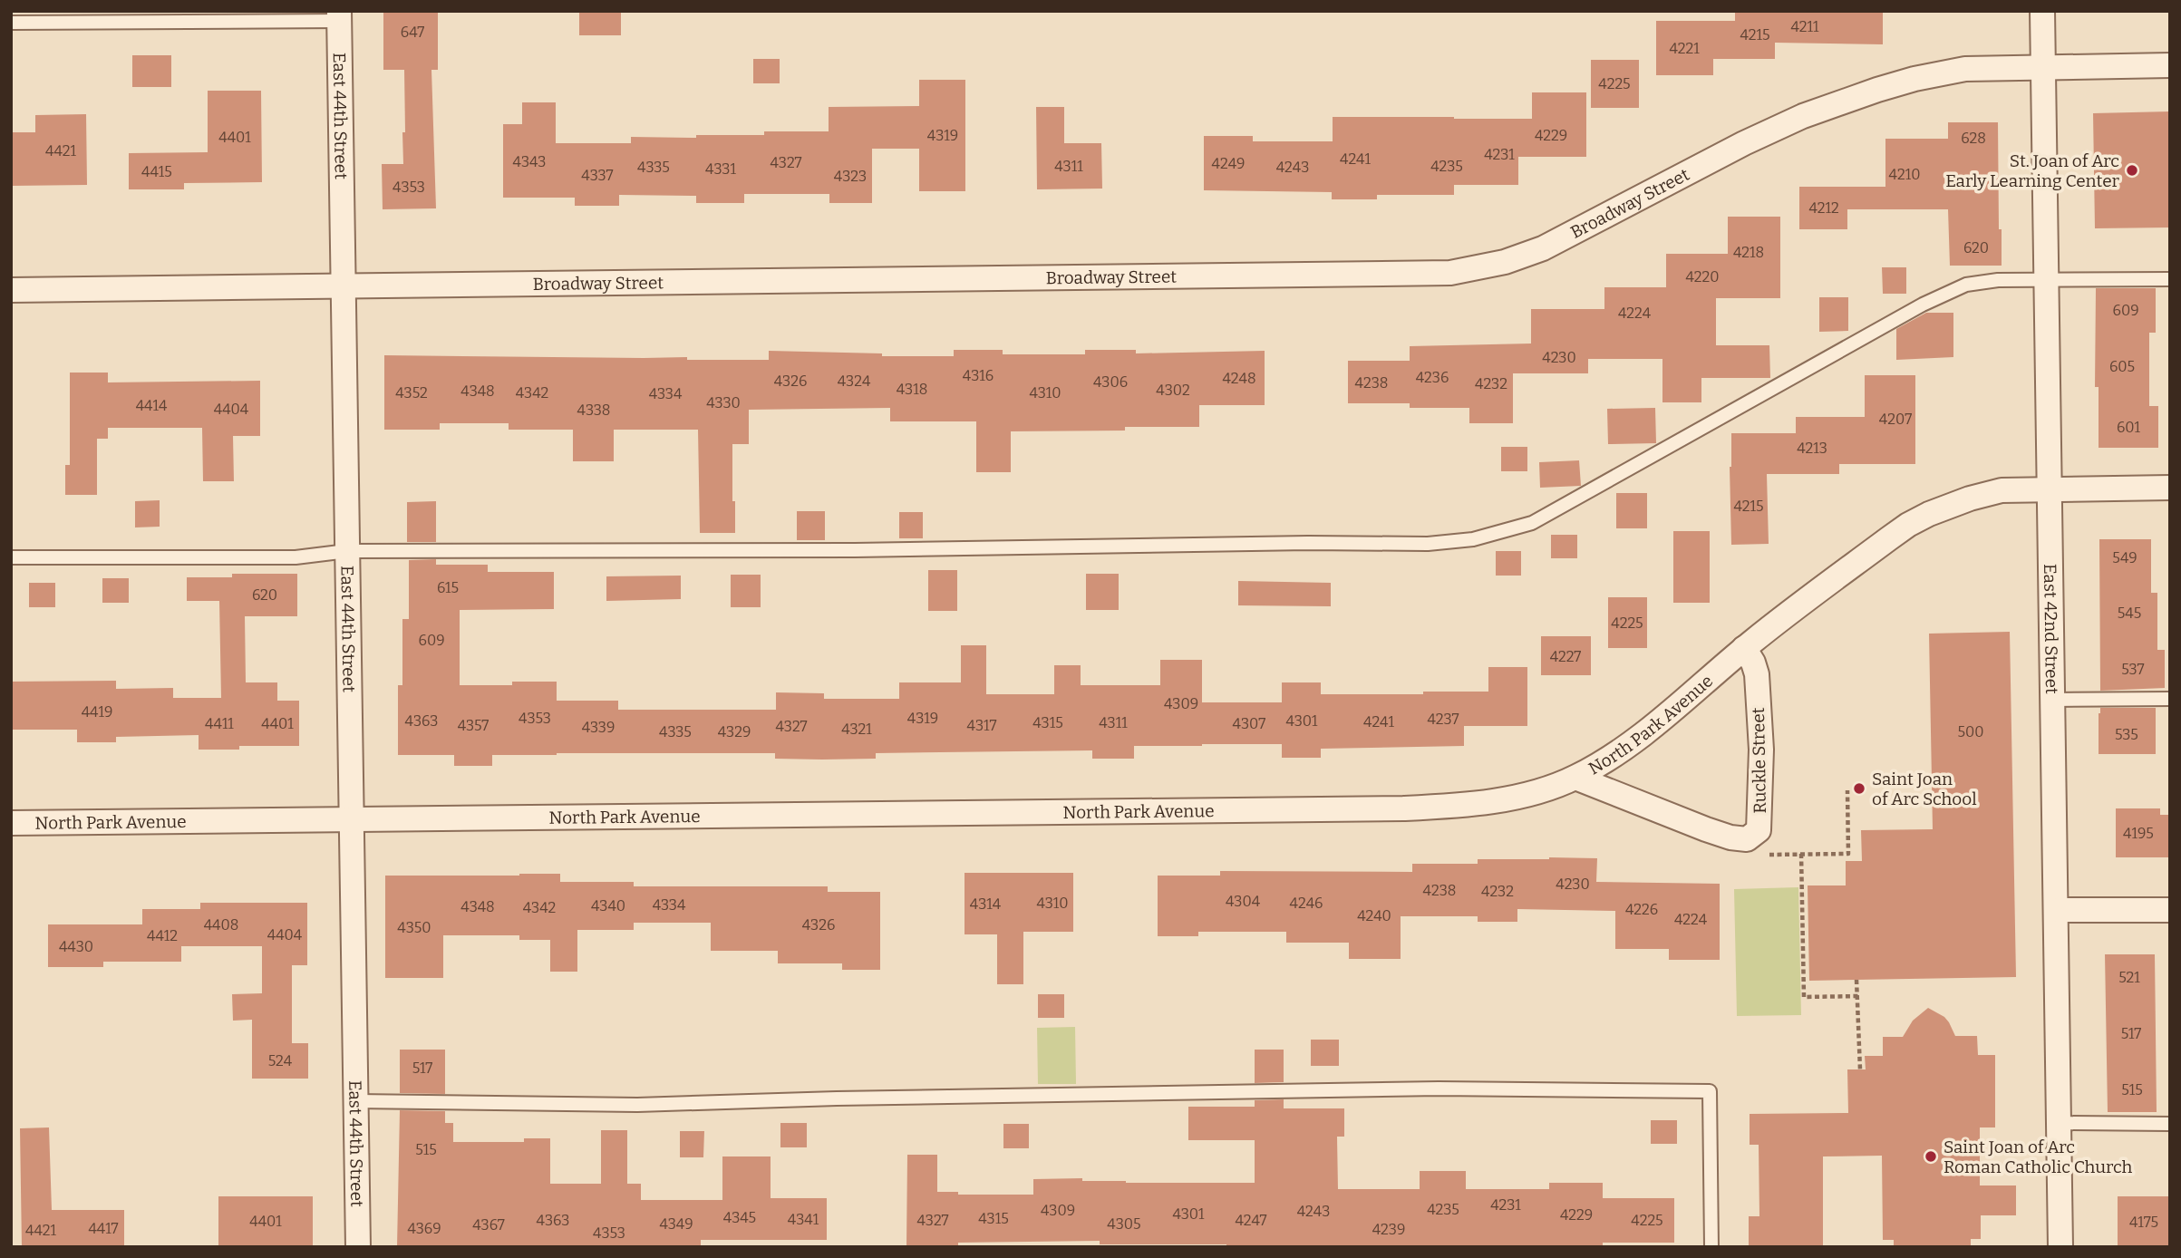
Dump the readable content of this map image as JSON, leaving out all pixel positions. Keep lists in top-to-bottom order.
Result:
{
  "streets": {
    "street": [
      "East 44th Street",
      "Broadway Street",
      "East 42nd Street",
      "North Park Avenue",
      "Ruckle Street"
    ]
  },
  "crossings": [
    ["East 44th Street", "Broadway Street"],
    ["East 44th Street", "North Park Avenue"],
    ["Broadway Street", "East 42nd Street"],
    ["East 42nd Street", "North Park Avenue"],
    ["North Park Avenue", "Ruckle Street"]
  ],
  "places": ["St. Joan of Arc Early Learning Center", "Saint Joan of Arc School", "Saint Joan of Arc Roman Catholic Church"],
  "house_numbers": [
    "4211",
    "647",
    "4215",
    "4221",
    "4225",
    "4319",
    "4229",
    "4401",
    "628",
    "4421",
    "4231",
    "4241",
    "4343",
    "4327",
    "4249",
    "4311",
    "4235",
    "4335",
    "4243",
    "4331",
    "4415",
    "4210",
    "4337",
    "4323",
    "4353",
    "4212",
    "620",
    "4218",
    "4220",
    "609",
    "4224",
    "4230",
    "605",
    "4316",
    "4236",
    "4248",
    "4326",
    "4324",
    "4306",
    "4238",
    "4232",
    "4318",
    "4302",
    "4348",
    "4352",
    "4342",
    "4310",
    "4334",
    "4330",
    "4414",
    "4404",
    "4338",
    "4207",
    "601",
    "4213",
    "4215",
    "549",
    "615",
    "620",
    "545",
    "4225",
    "609",
    "4227",
    "537",
    "4309",
    "4419",
    "4353",
    "4319",
    "4237",
    "4363",
    "4301",
    "4241",
    "4315",
    "4311",
    "4411",
    "4401",
    "4307",
    "4357",
    "4317",
    "4327",
    "4339",
    "4321",
    "4335",
    "4329",
    "500",
    "535",
    "4195",
    "4230",
    "4238",
    "4232",
    "4304",
    "4310",
    "4246",
    "4314",
    "4334",
    "4340",
    "4348",
    "4342",
    "4226",
    "4240",
    "4224",
    "4408",
    "4326",
    "4350",
    "4404",
    "4412",
    "4430",
    "521",
    "517",
    "524",
    "517",
    "515",
    "515",
    "4231",
    "4235",
    "4309",
    "4243",
    "4301",
    "4229",
    "4345",
    "4315",
    "4341",
    "4363",
    "4327",
    "4247",
    "4225",
    "4401",
    "4175",
    "4349",
    "4305",
    "4367",
    "4417",
    "4369",
    "4239",
    "4421",
    "4353"
  ]
}
